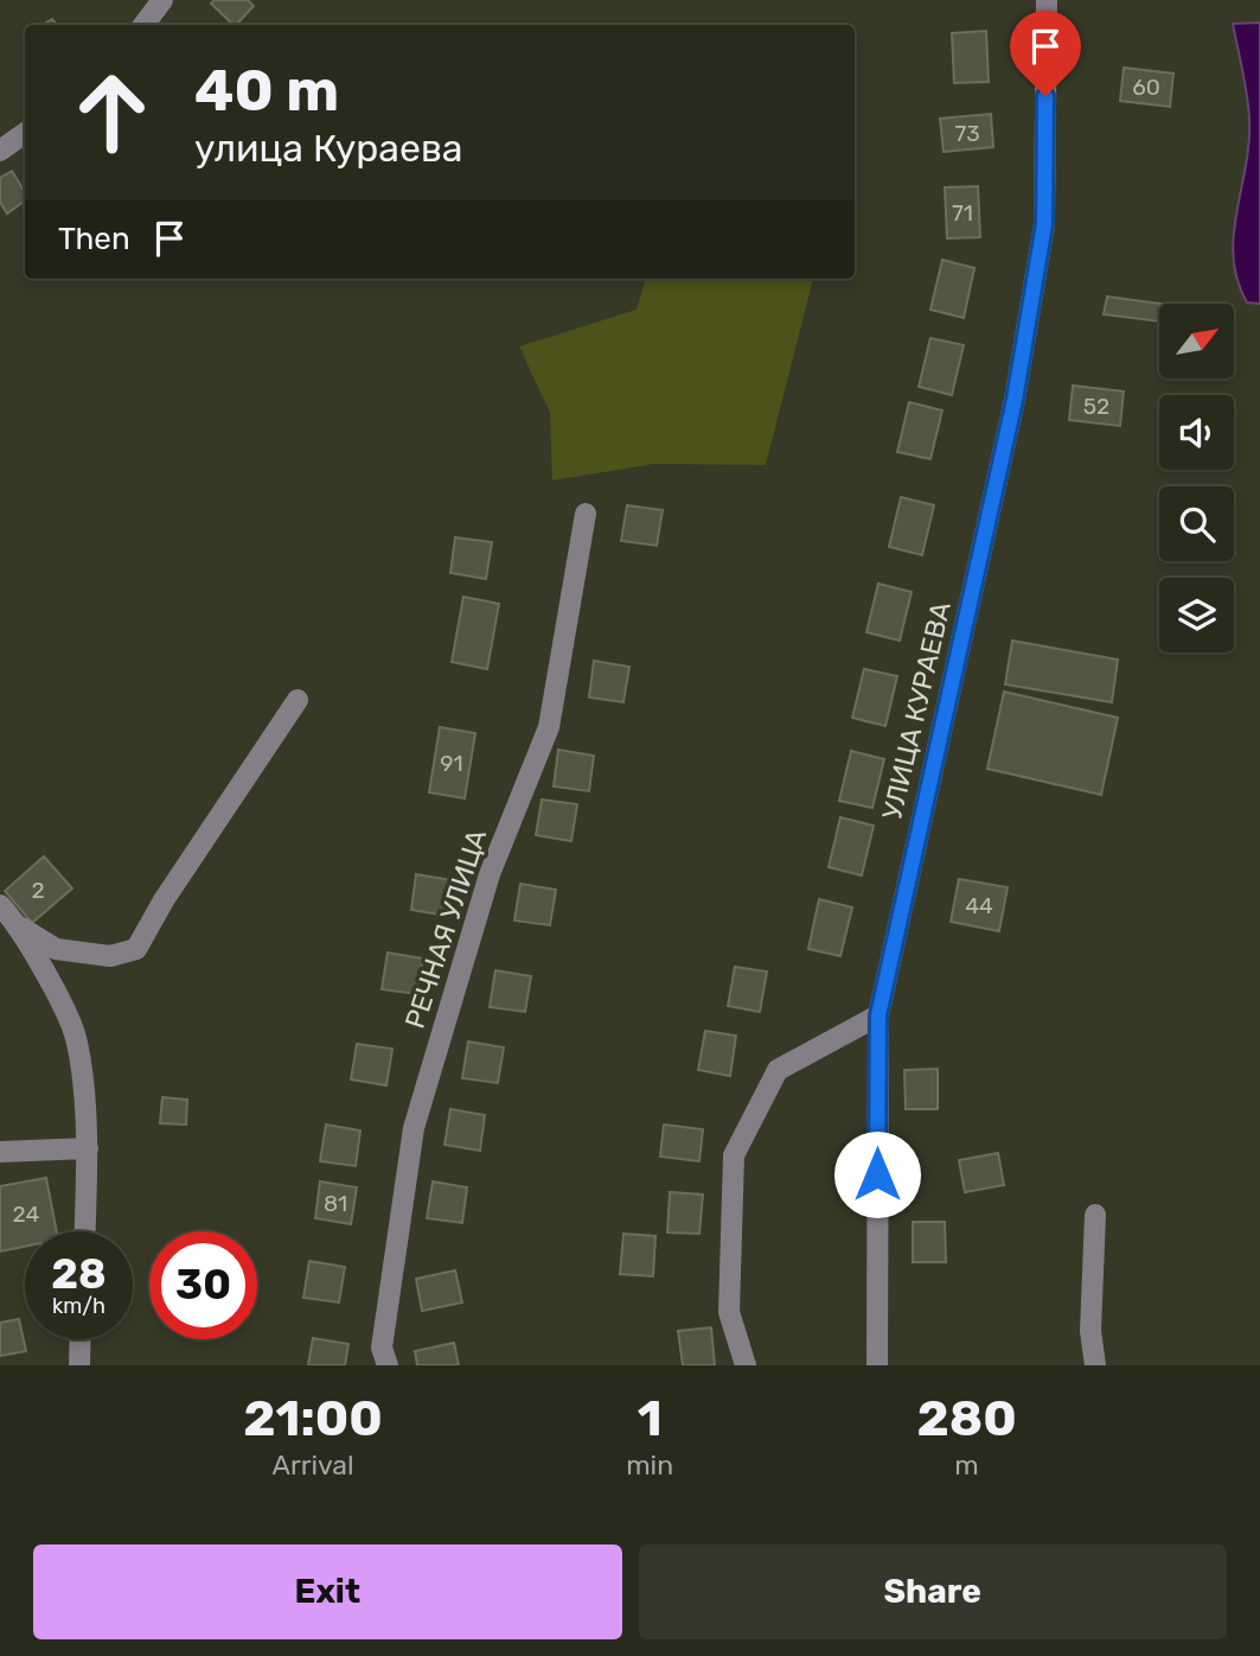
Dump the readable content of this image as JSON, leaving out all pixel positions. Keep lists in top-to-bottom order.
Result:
{
  "streets": {
    "street": ["УЛИЦА КУРАЕВА", "РЕЧНАЯ УЛИЦА"]
  },
  "house_numbers": [
    "60",
    "73",
    "71",
    "52",
    "91",
    "2",
    "44",
    "81",
    "24"
  ],
  "north": "top right",
  "page": {
    "turn": ["40 m", "улица Кураева"],
    "then": "Then",
    "speed": "28 km/h",
    "limit": "30",
    "eta": [
      "21:00",
      "Arrival",
      "1",
      "min",
      "280",
      "m"
    ],
    "buttons": ["Exit", "Share"]
  }
}
